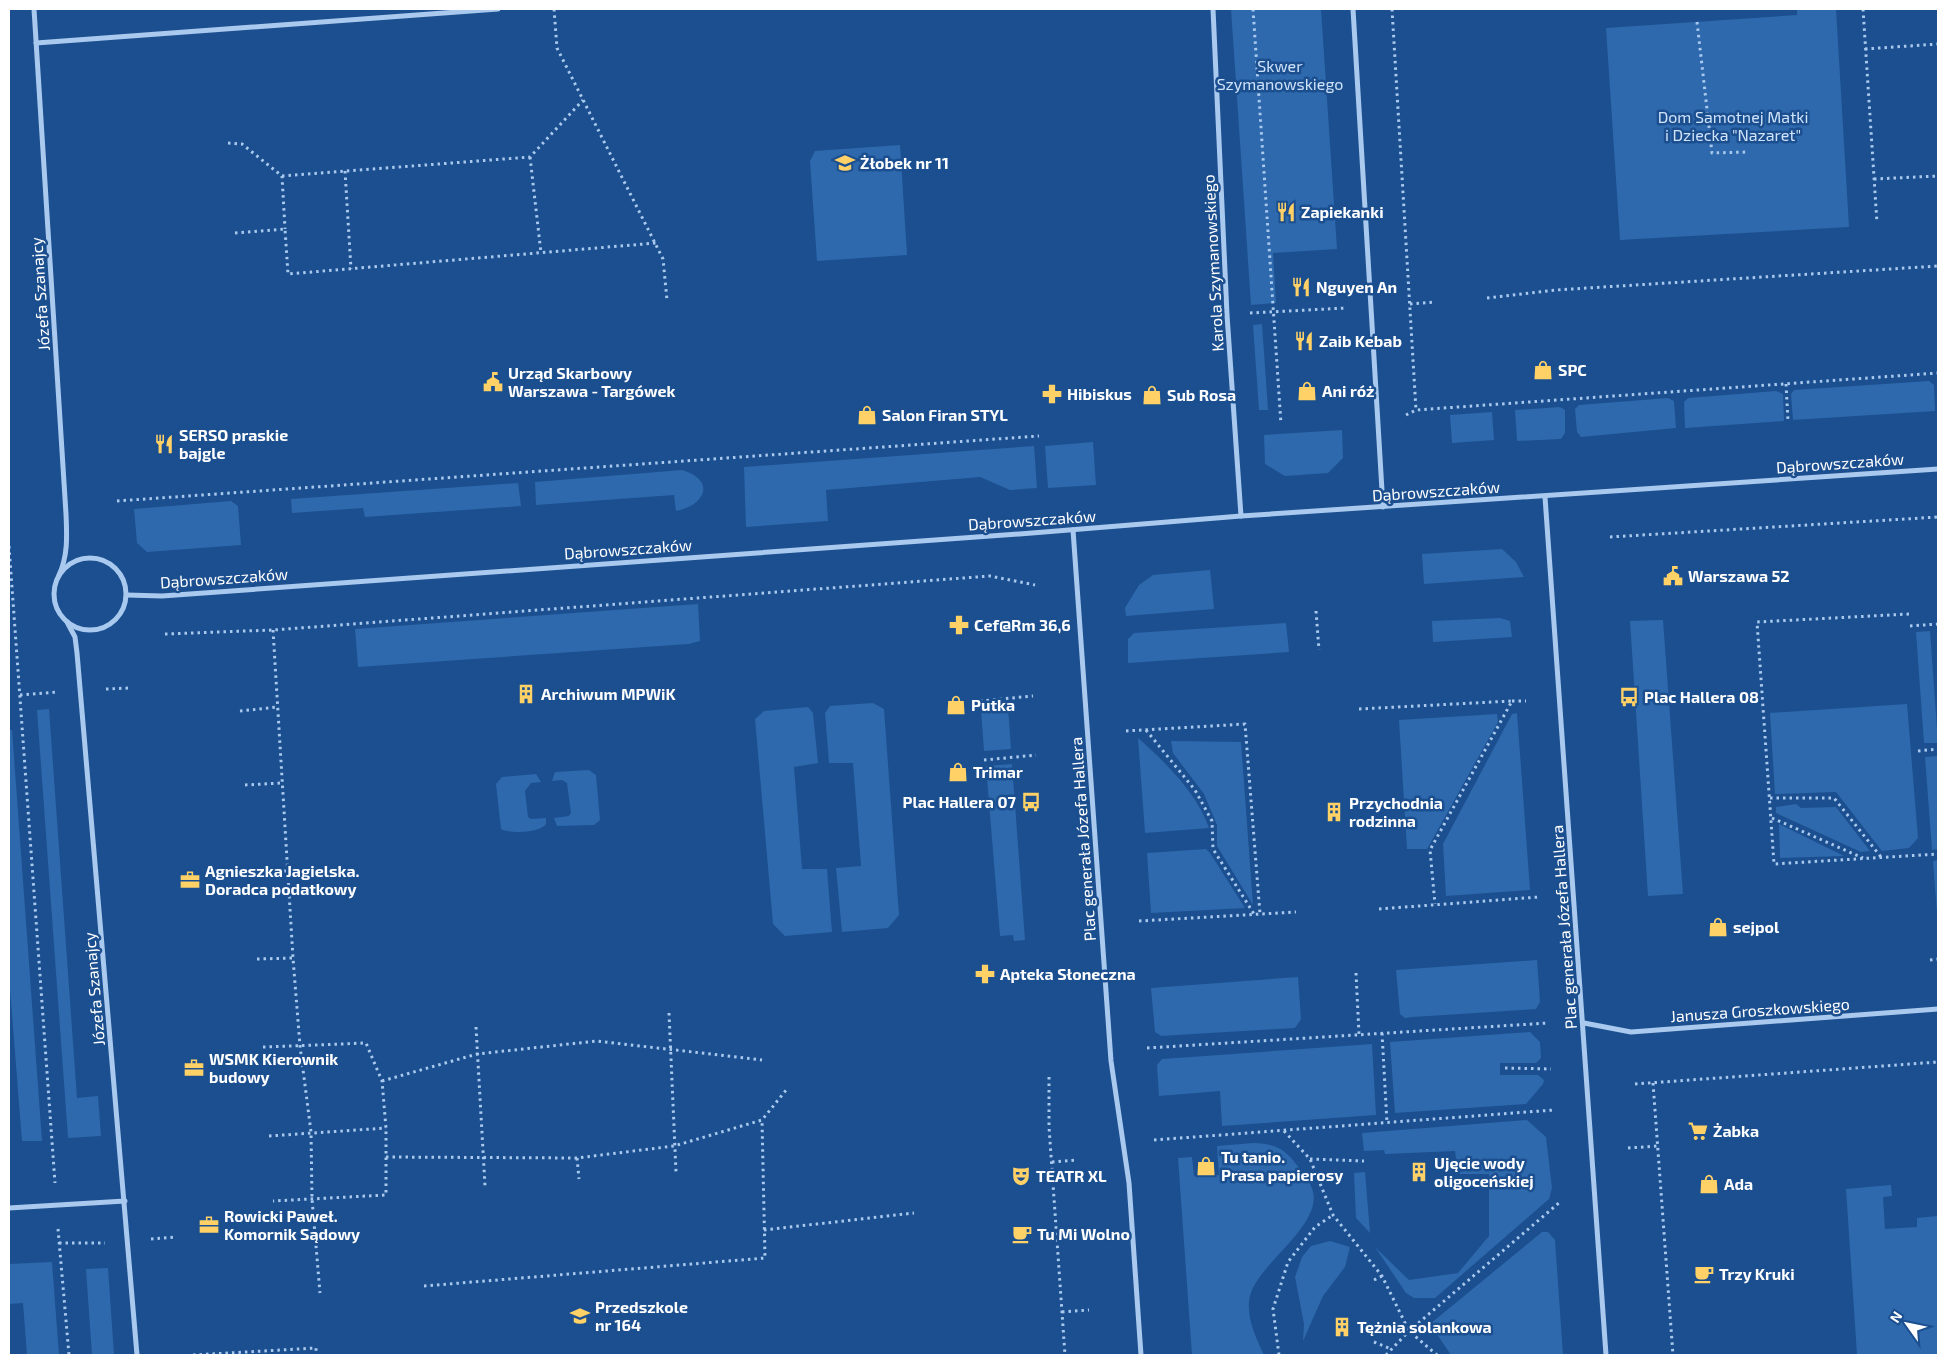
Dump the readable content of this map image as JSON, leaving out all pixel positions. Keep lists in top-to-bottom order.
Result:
{
  "streets": {
    "street": [
      "Karola Szymanowskiego",
      "Józefa Szanajcy",
      "Dąbrowszczaków",
      "Plac generała Józefa Hallera",
      "Janusza Groszkowskiego"
    ]
  },
  "crossings": [
    ["Karola Szymanowskiego", "Dąbrowszczaków"],
    ["Józefa Szanajcy", "Dąbrowszczaków"],
    ["Dąbrowszczaków", "Plac generała Józefa Hallera"],
    ["Plac generała Józefa Hallera", "Janusza Groszkowskiego"]
  ],
  "parks": ["Skwer Szymanowskiego", "Dom Samotnej Matki i Dziecka \"Nazaret\""],
  "places": {
    "school or university": ["Żłobek nr 11", "Przedszkole nr 164"],
    "restaurant": [
      "Zapiekanki",
      "Nguyen An",
      "Zaib Kebab",
      "SERSO praskie bajgle"
    ],
    "shop": [
      "SPC",
      "Ani róż",
      "Sub Rosa",
      "Salon Firan STYL",
      "Putka",
      "Trimar",
      "sejpol",
      "Tu tanio. Prasa papierosy",
      "Ada"
    ],
    "public building": ["Urząd Skarbowy Warszawa - Targówek", "Warszawa 52"],
    "pharmacy": ["Hibiskus", "Cef@Rm 36,6", "Apteka Słoneczna"],
    "building": [
      "Archiwum MPWiK",
      "Przychodnia rodzinna",
      "Ujęcie wody oligoceńskiej",
      "Tężnia solankowa"
    ],
    "bus stop": ["Plac Hallera 08", "Plac Hallera 07"],
    "office": ["Agnieszka Jagielska. Doradca podatkowy", "WSMK Kierownik budowy", "Rowicki Paweł. Komornik Sądowy"],
    "supermarket": ["Żabka"],
    "theatre": ["TEATR XL"],
    "cafe": ["Tu Mi Wolno", "Trzy Kruki"]
  },
  "north": "top left"
}
